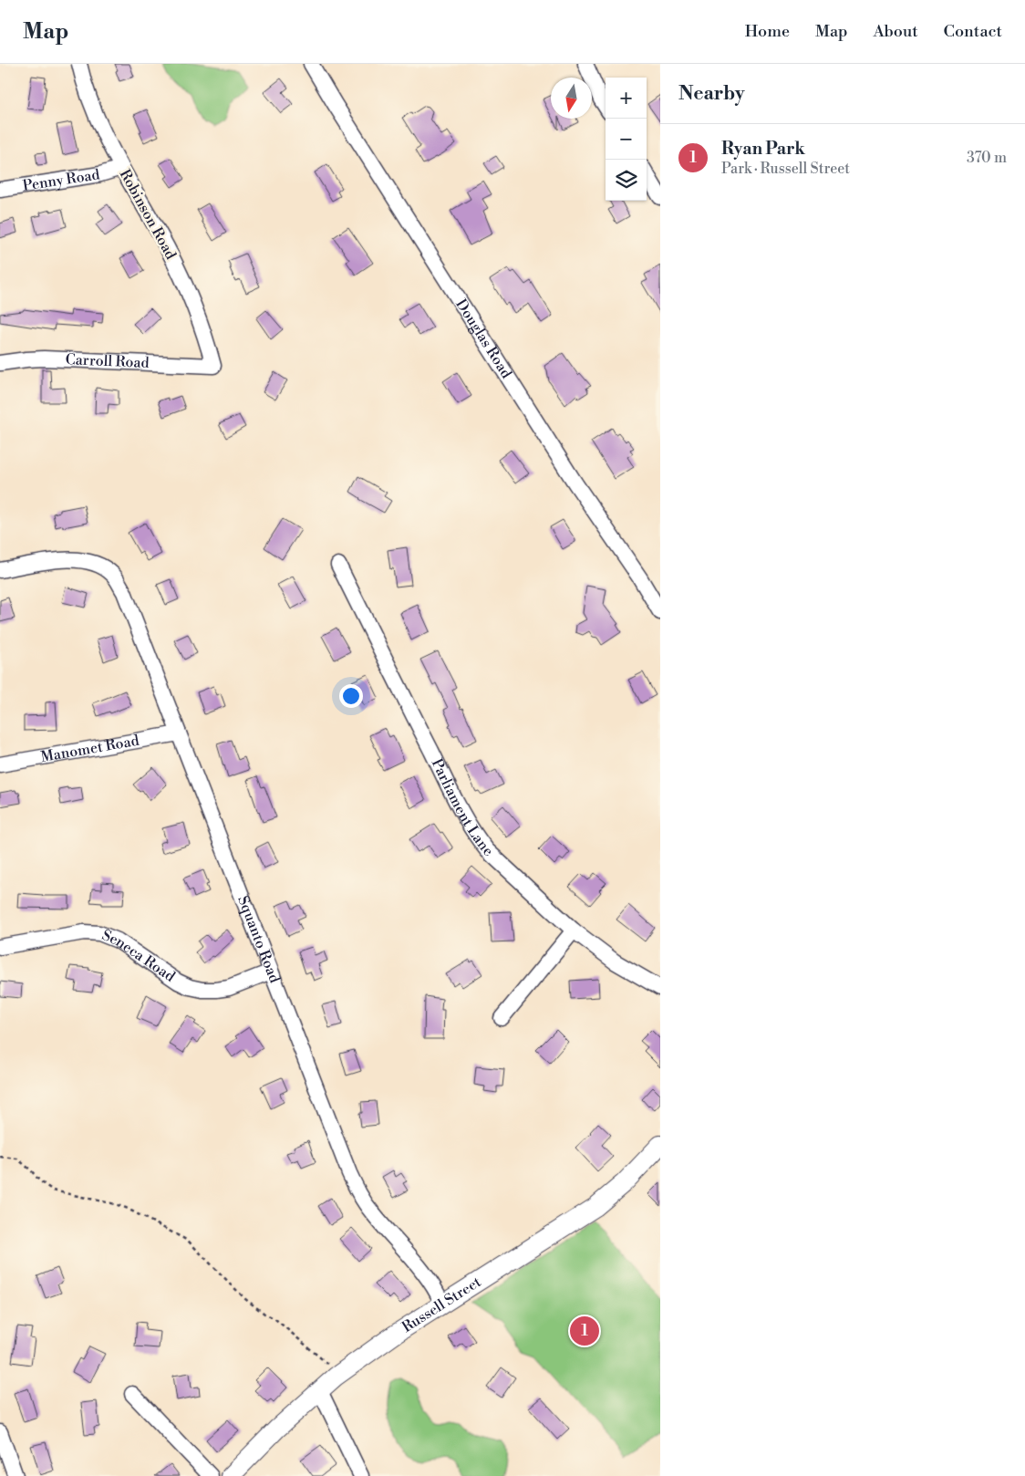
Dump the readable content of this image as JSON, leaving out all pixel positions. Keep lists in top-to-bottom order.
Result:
{
  "streets": {
    "street": [
      "Penny Road",
      "Robinson Road",
      "Douglas Road",
      "Carroll Road",
      "Manomet Road",
      "Parliament Lane",
      "Squanto Road",
      "Seneca Road",
      "Russell Street"
    ]
  },
  "crossings": [
    ["Penny Road", "Robinson Road"],
    ["Robinson Road", "Carroll Road"],
    ["Manomet Road", "Squanto Road"],
    ["Squanto Road", "Seneca Road"],
    ["Squanto Road", "Russell Street"]
  ],
  "north": "bottom",
  "page": {
    "header": "Map",
    "nav": [
      "Home",
      "Map",
      "About",
      "Contact"
    ],
    "heading": "Nearby",
    "map_buttons": ["+", "−"],
    "list": [
      {
        "mark": "1",
        "name": "Ryan Park",
        "note": "Park · Russell Street",
        "value": "370 m"
      }
    ],
    "pins": "1"
  }
}
